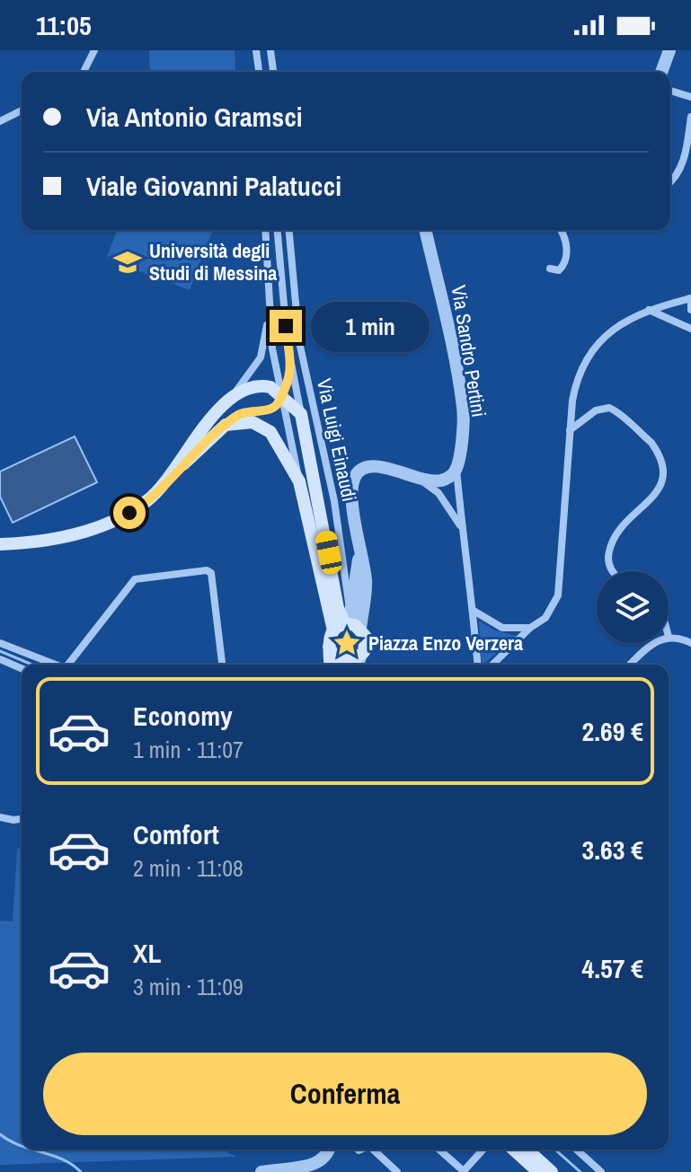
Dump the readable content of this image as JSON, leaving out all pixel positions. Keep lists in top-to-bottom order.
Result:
{
  "streets": {
    "street": ["Via Sandro Pertini", "Via Luigi Einaudi"]
  },
  "places": {
    "school or university": ["Università degli Studi di Messina"],
    "place": ["Piazza Enzo Verzera"]
  },
  "page": {
    "status": "11:05",
    "banner": ["Via Antonio Gramsci", "Viale Giovanni Palatucci"],
    "bubble": "1 min",
    "list": [
      {
        "name": "Economy",
        "note": "1 min · 11:07",
        "value": "2.69 €"
      },
      {
        "name": "Comfort",
        "note": "2 min · 11:08",
        "value": "3.63 €"
      },
      {
        "name": "XL",
        "note": "3 min · 11:09",
        "value": "4.57 €"
      }
    ],
    "buttons": "Conferma"
  }
}
